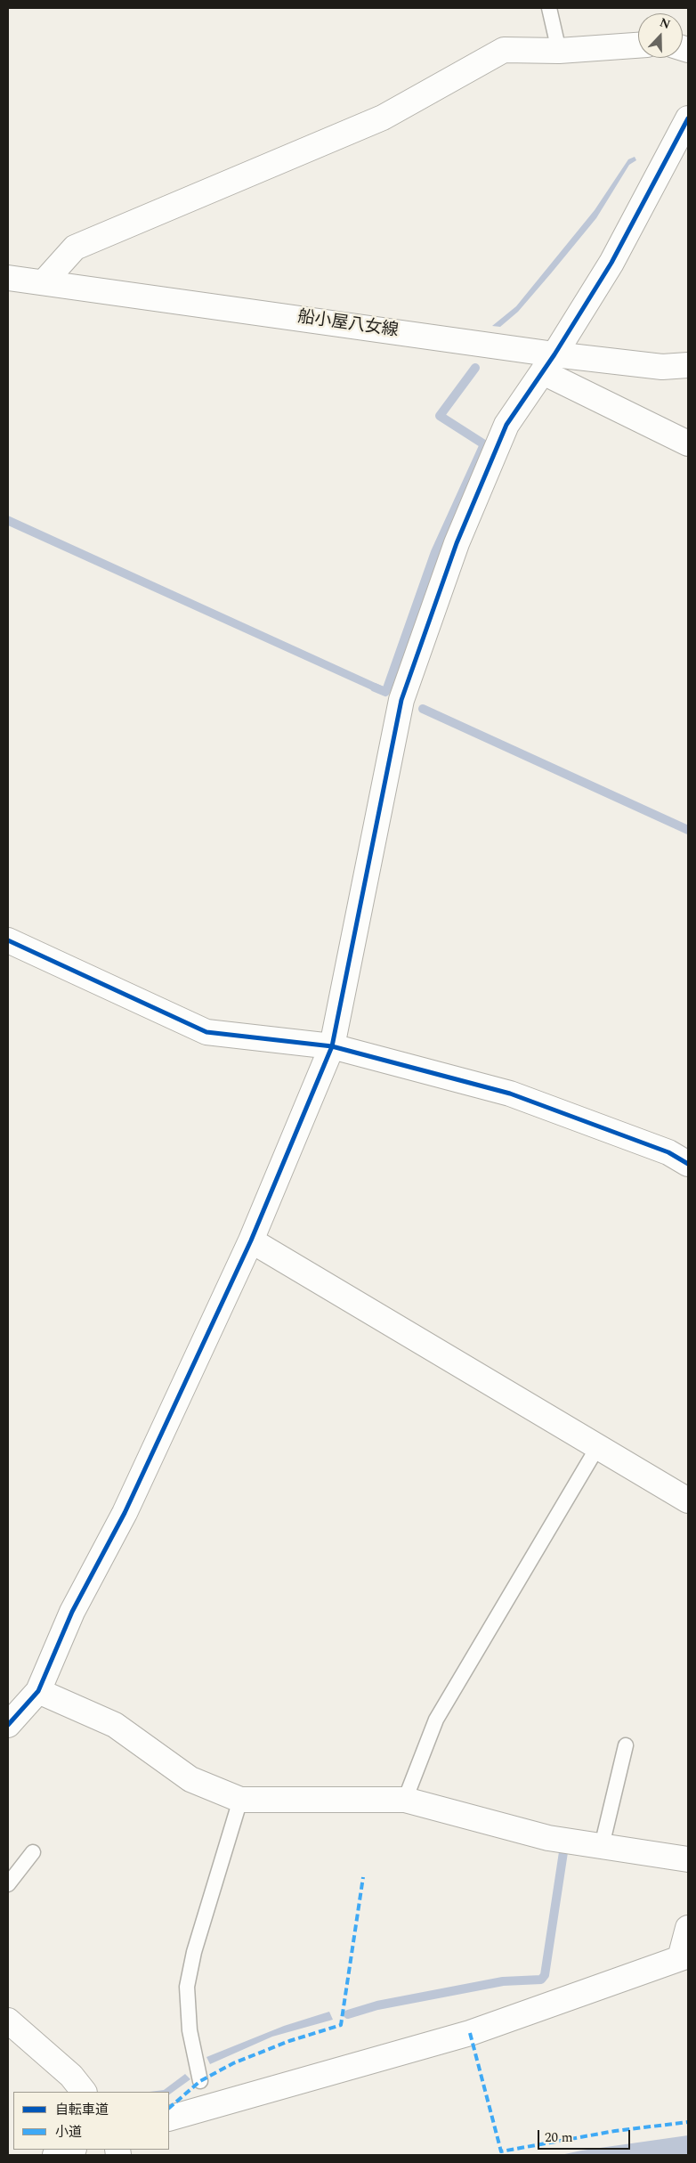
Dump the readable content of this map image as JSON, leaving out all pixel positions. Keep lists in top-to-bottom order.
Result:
{
  "streets": {
    "street": ["船小屋八女線"]
  },
  "legend": ["自転車道", "小道"],
  "scale_bar": "20 m",
  "north": "top"
}
